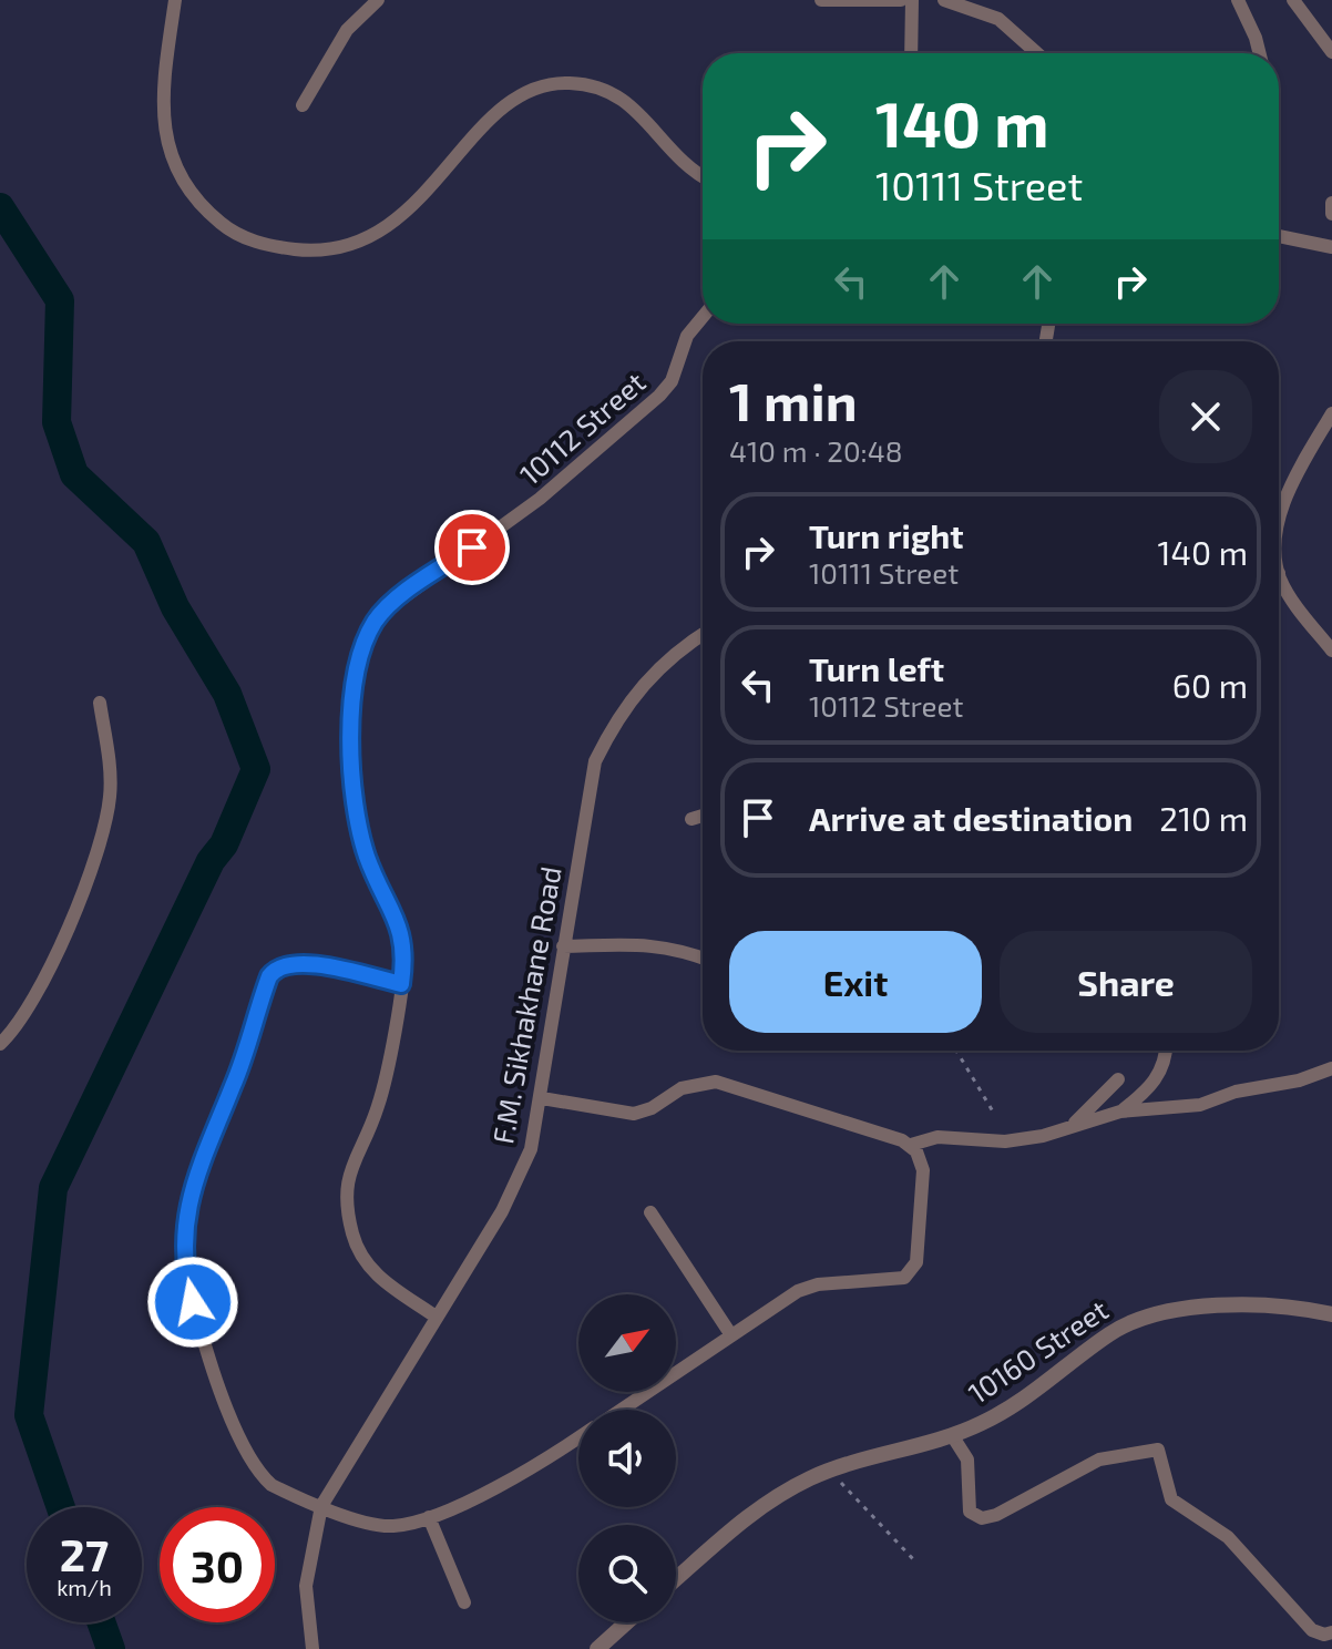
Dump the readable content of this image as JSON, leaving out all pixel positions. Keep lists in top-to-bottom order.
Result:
{
  "streets": {
    "street": ["10112 Street", "F.M. Sikhakhane Road", "10160 Street"]
  },
  "crossings": [
    ["10112 Street", "F.M. Sikhakhane Road"]
  ],
  "north": "top right",
  "page": {
    "turn": ["140 m", "10111 Street"],
    "heading": ["1 min", "410 m · 20:48"],
    "list": [
      {
        "name": "Turn right",
        "note": "10111 Street",
        "value": "140 m"
      },
      {
        "name": "Turn left",
        "note": "10112 Street",
        "value": "60 m"
      },
      {
        "name": "Arrive at destination",
        "value": "210 m"
      }
    ],
    "buttons": ["Exit", "Share"],
    "speed": "27 km/h",
    "limit": "30"
  }
}
